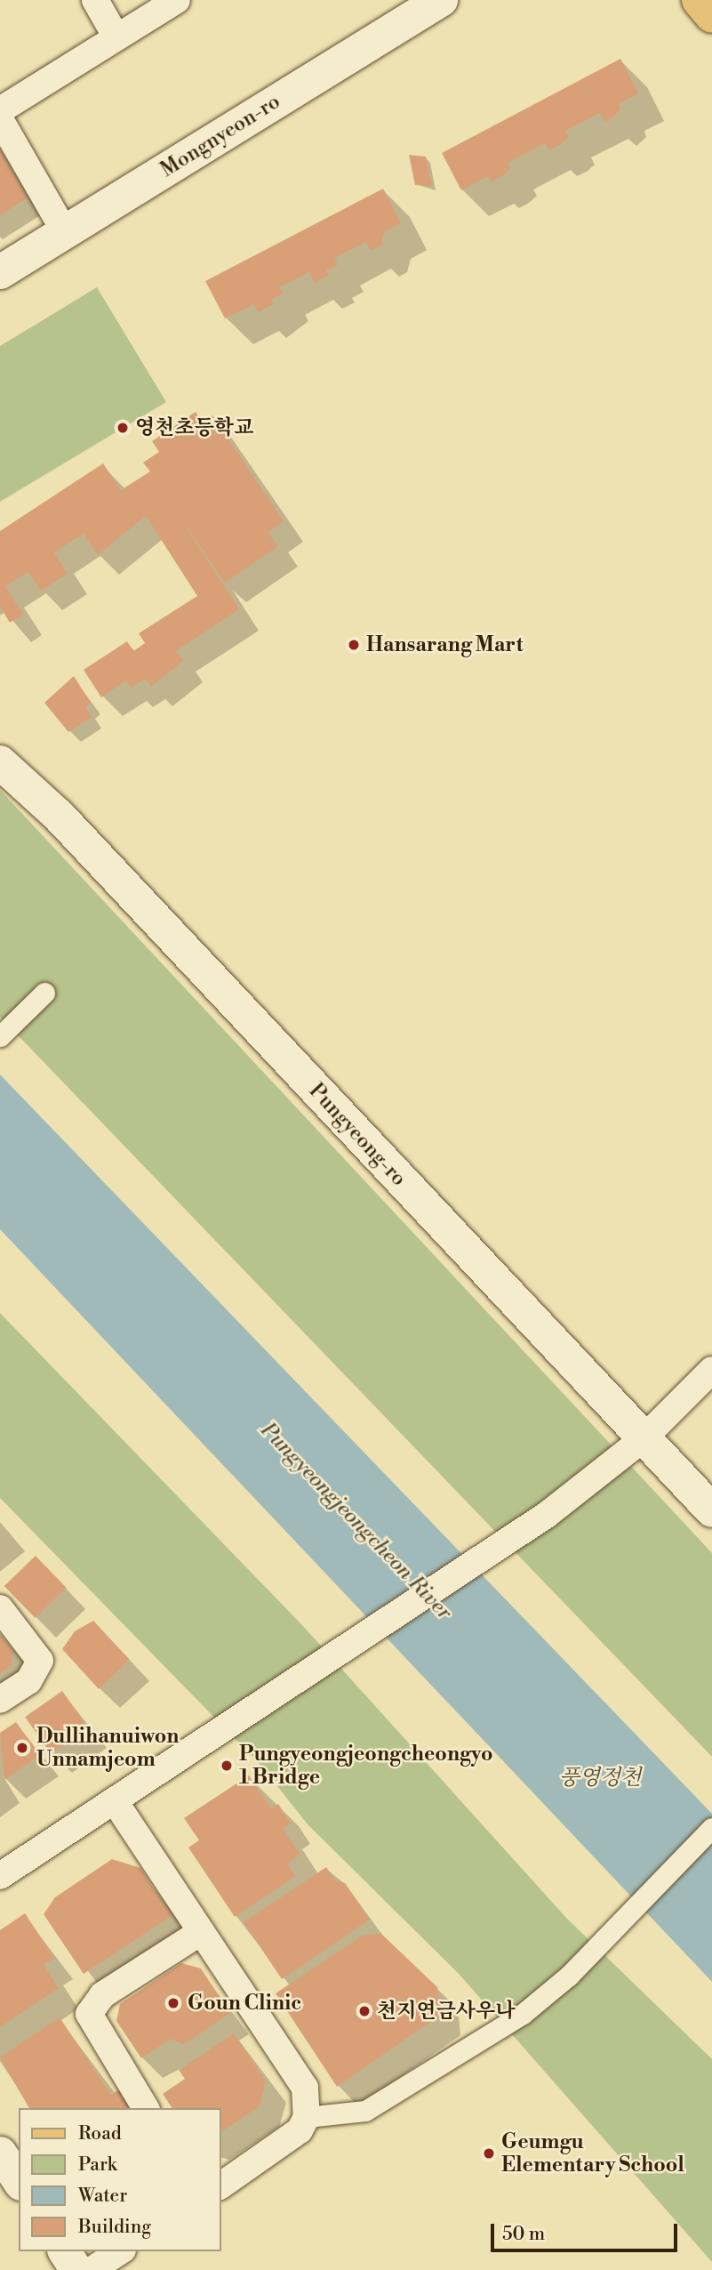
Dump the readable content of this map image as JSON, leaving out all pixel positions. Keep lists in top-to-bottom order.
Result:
{
  "streets": {
    "main road": ["Mongnyeon-ro", "Pungyeong-ro"]
  },
  "water": ["Pungyeongjeongcheon River", "풍영정천"],
  "places": [
    "영천초등학교",
    "Hansarang Mart",
    "Dullihanuiwon Unnamjeom",
    "Pungyeongjeongcheongyo 1 Bridge",
    "Goun Clinic",
    "천지연금사우나",
    "Geumgu Elementary School"
  ],
  "legend": [
    "Road",
    "Park",
    "Water",
    "Building"
  ],
  "scale_bar": "50 m"
}
